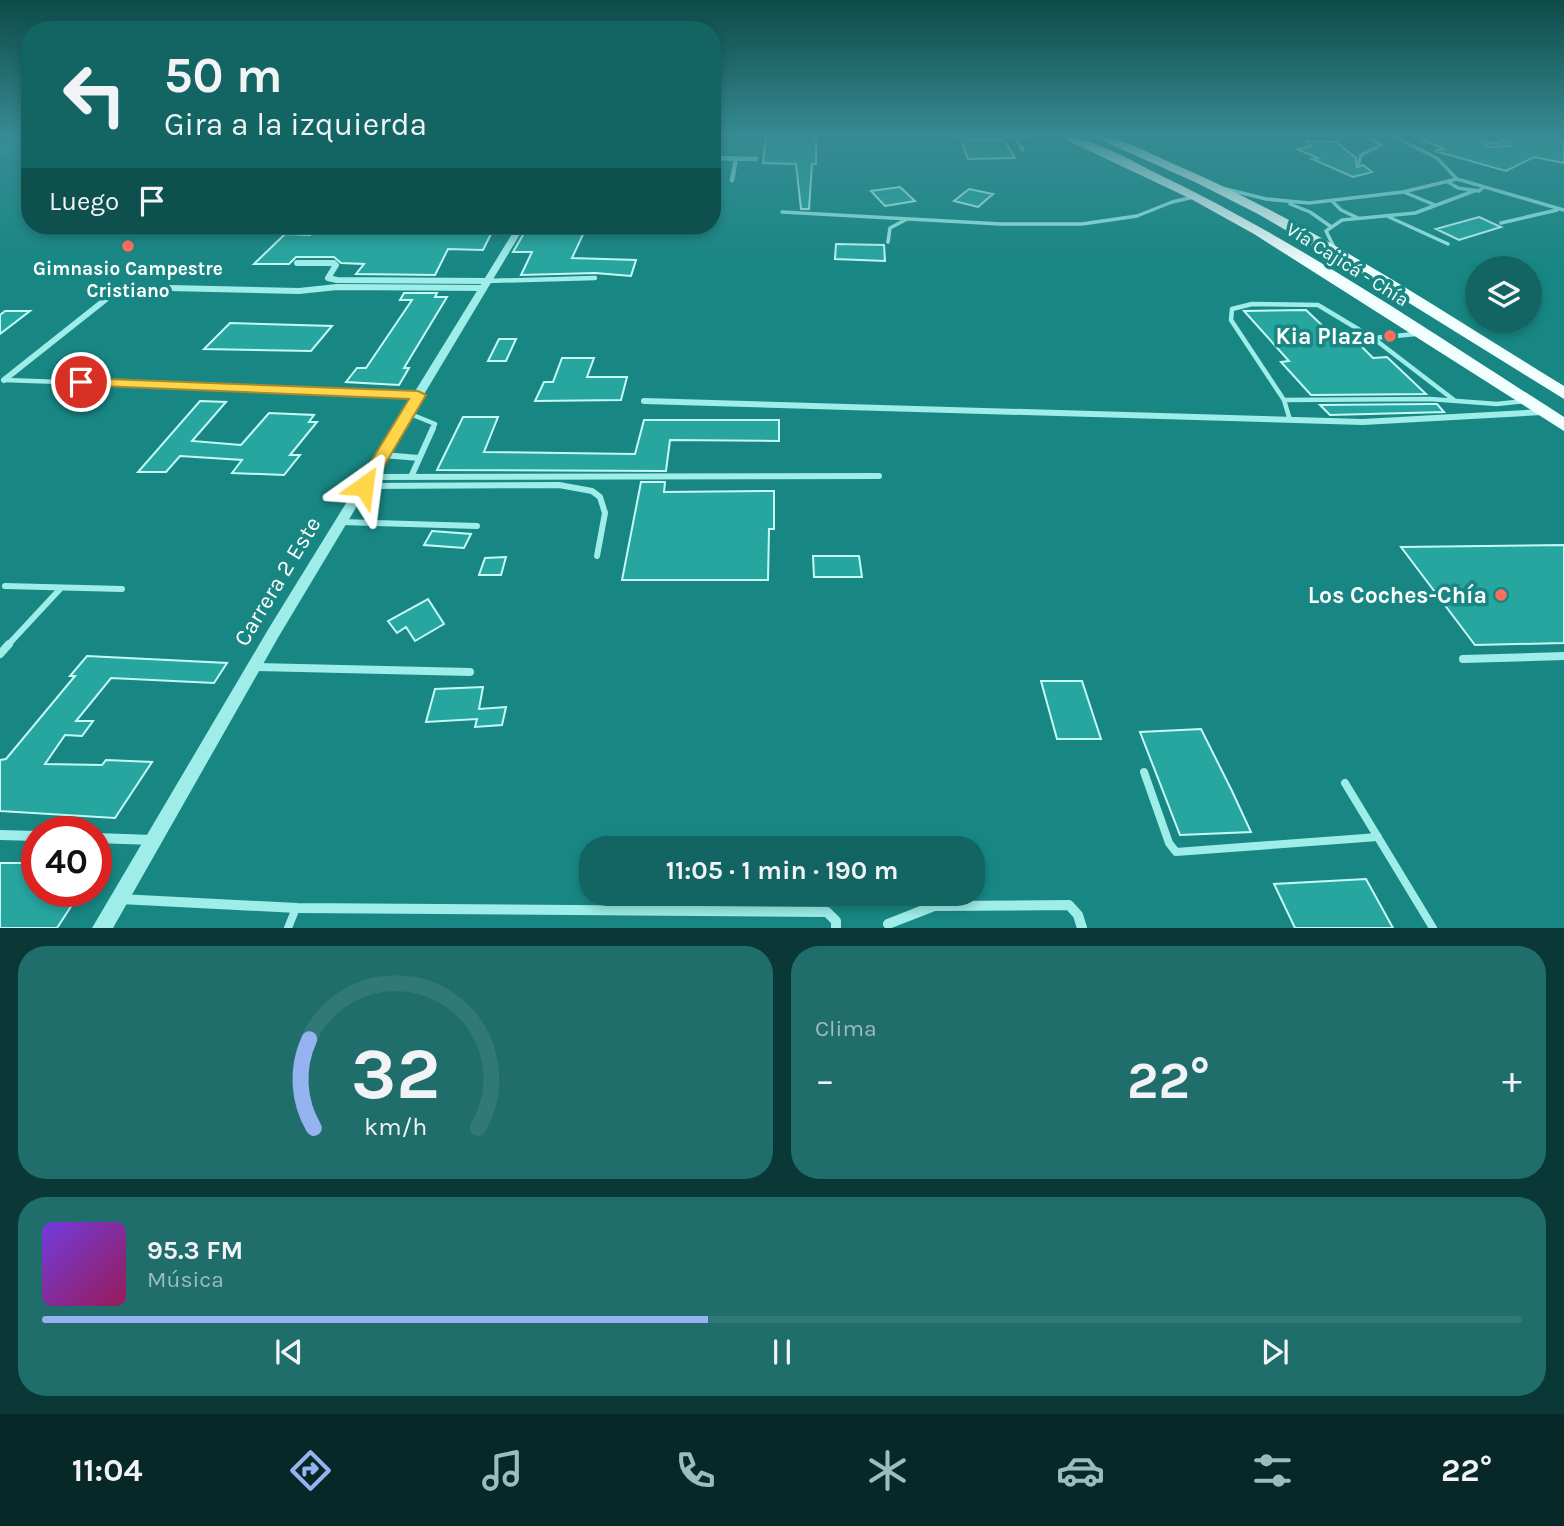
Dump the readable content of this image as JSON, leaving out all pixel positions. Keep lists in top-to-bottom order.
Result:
{
  "streets": {
    "highway": ["Vía Cajicá - Chía"],
    "street": ["Carrera 2 Este"]
  },
  "places": ["Gimnasio Campestre Cristiano", "Kia Plaza", "Los Coches-Chía"],
  "page": {
    "turn": ["50 m", "Gira a la izquierda"],
    "then": "Luego",
    "limit": "40",
    "trip": "11:05 · 1 min · 190 m",
    "tile": "Clima",
    "heat": ["−", "22°", "+"],
    "song": ["95.3 FM", "Música"],
    "tabs": ["11:04", "22°"],
    "gauge": ["32", "km/h"]
  }
}
